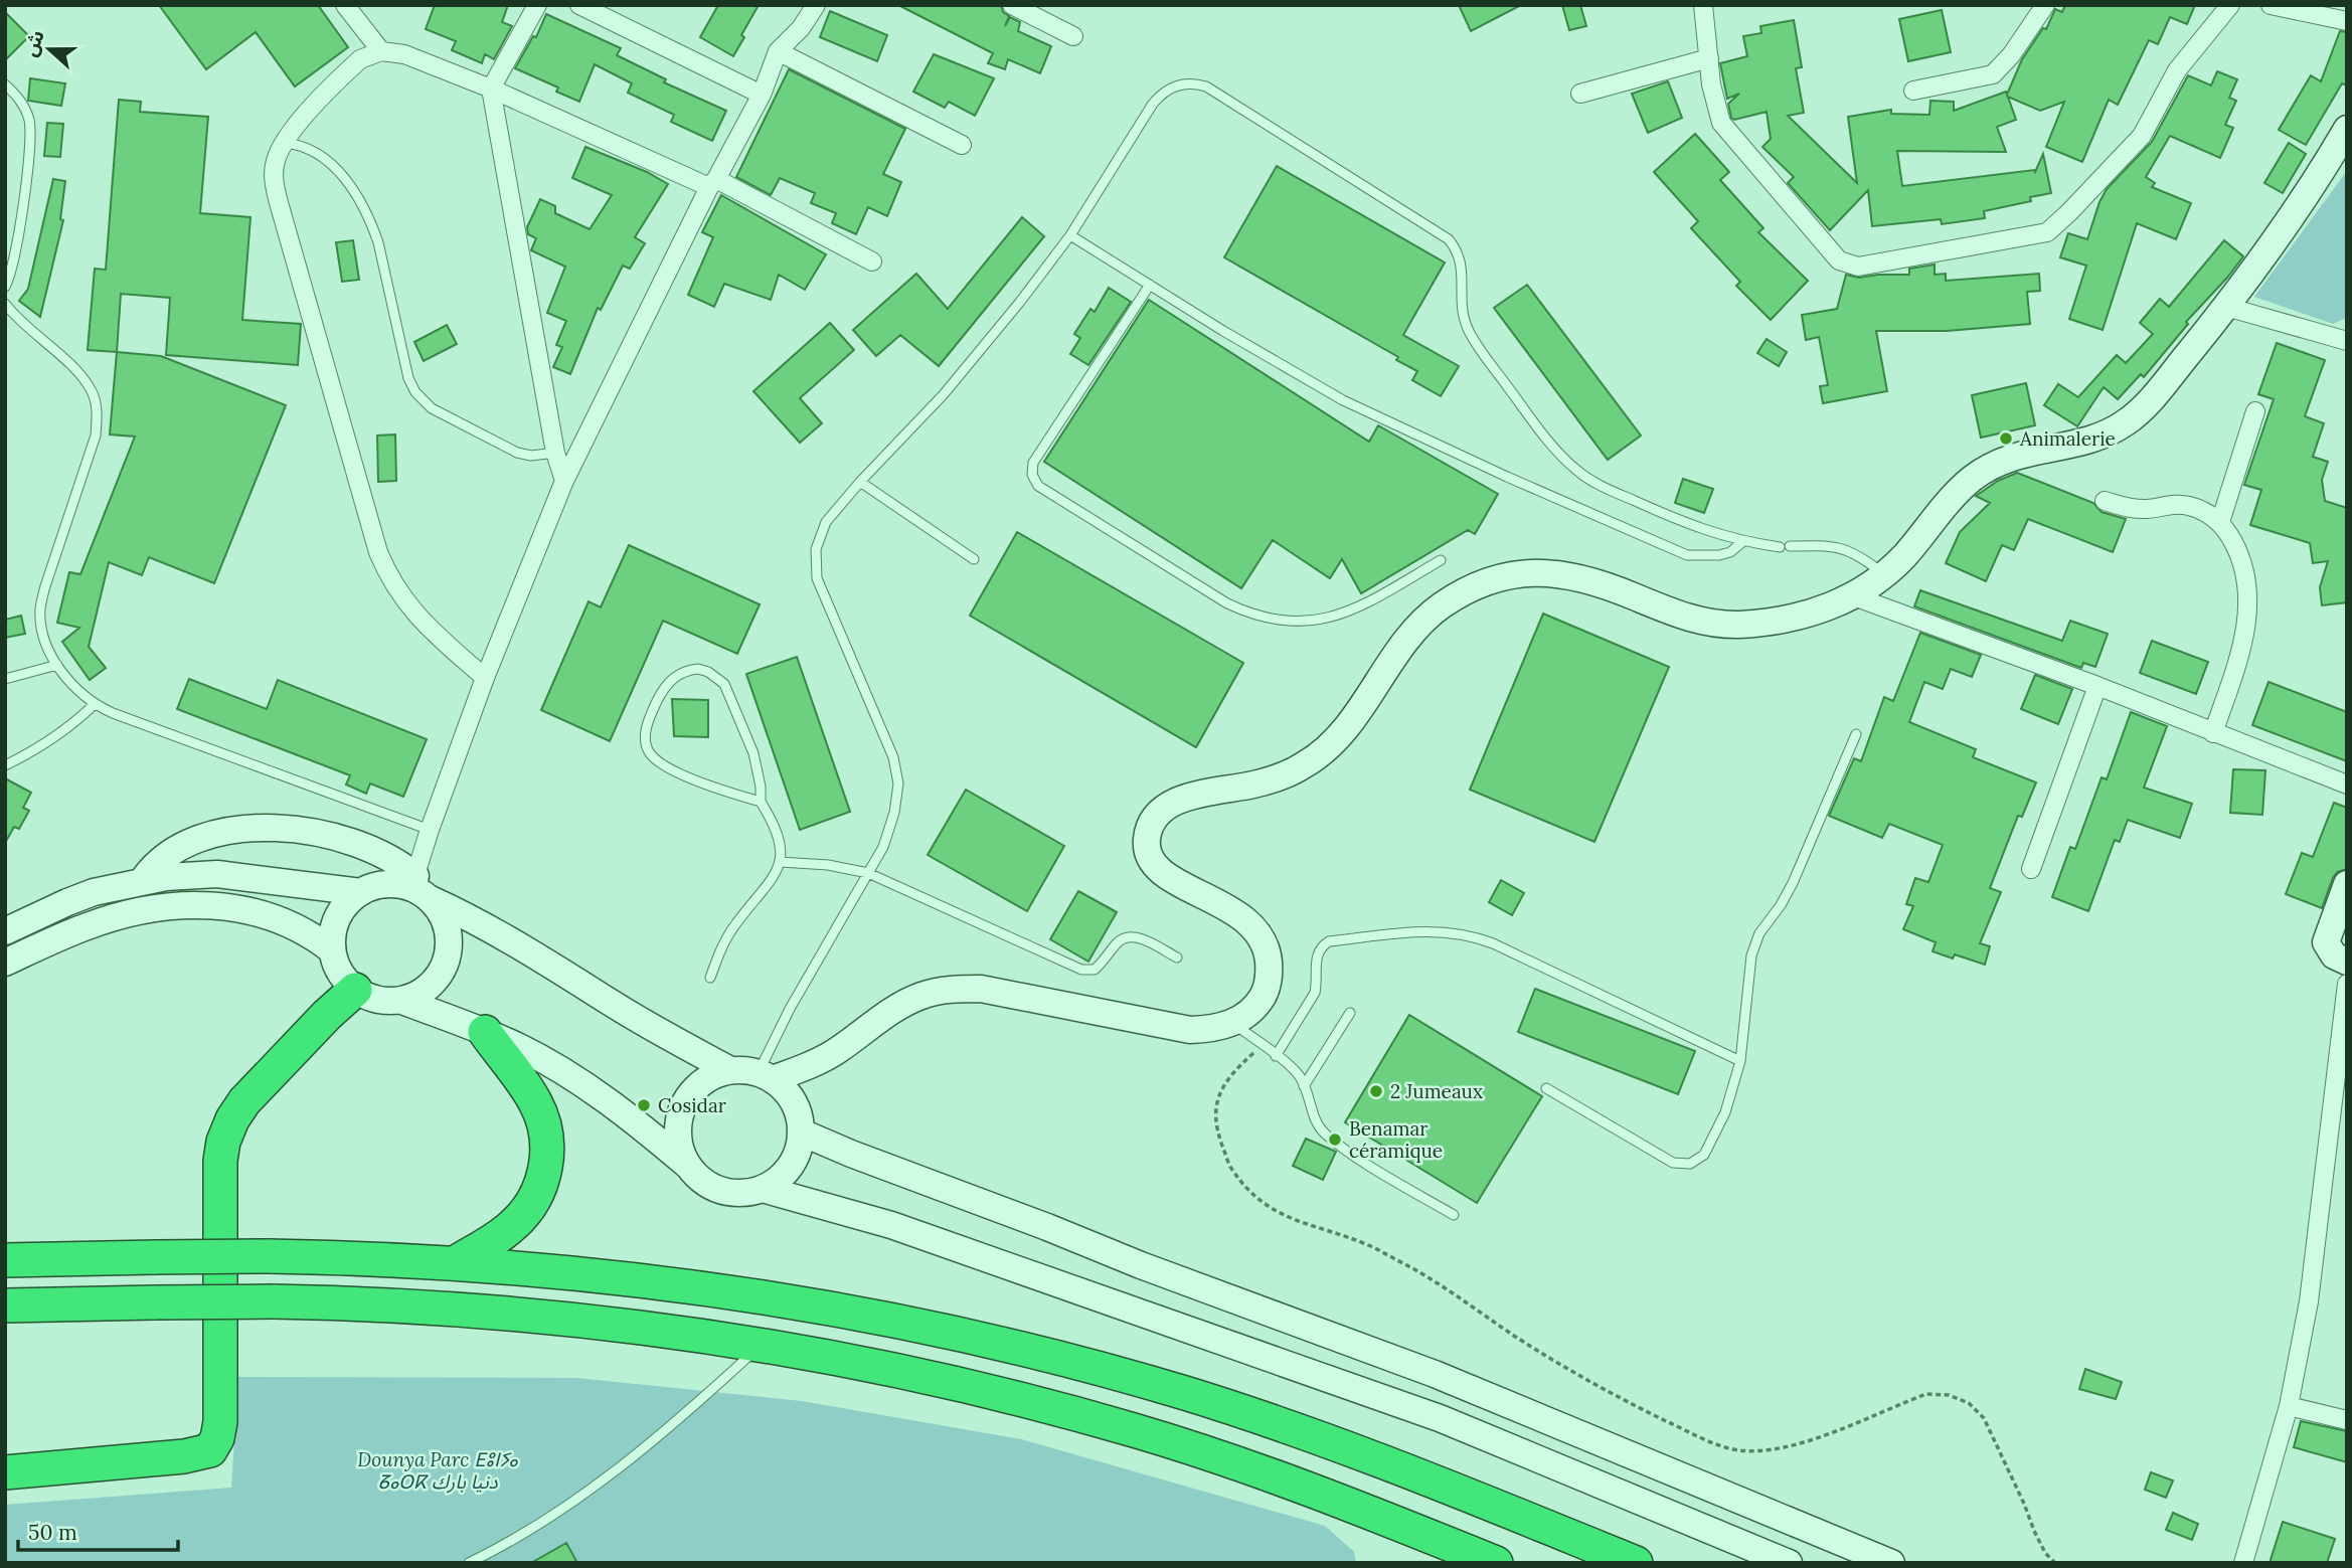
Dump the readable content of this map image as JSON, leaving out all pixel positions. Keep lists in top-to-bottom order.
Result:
{
  "parks": ["Dounya Parc ⴹⵓⵏⵢⴰ ⵒⴰⵔⴽ دنيا بارك"],
  "places": [
    "Animalerie",
    "2 Jumeaux",
    "Cosidar",
    "Benamar céramique"
  ],
  "scale_bar": "50 m",
  "north": "left"
}
